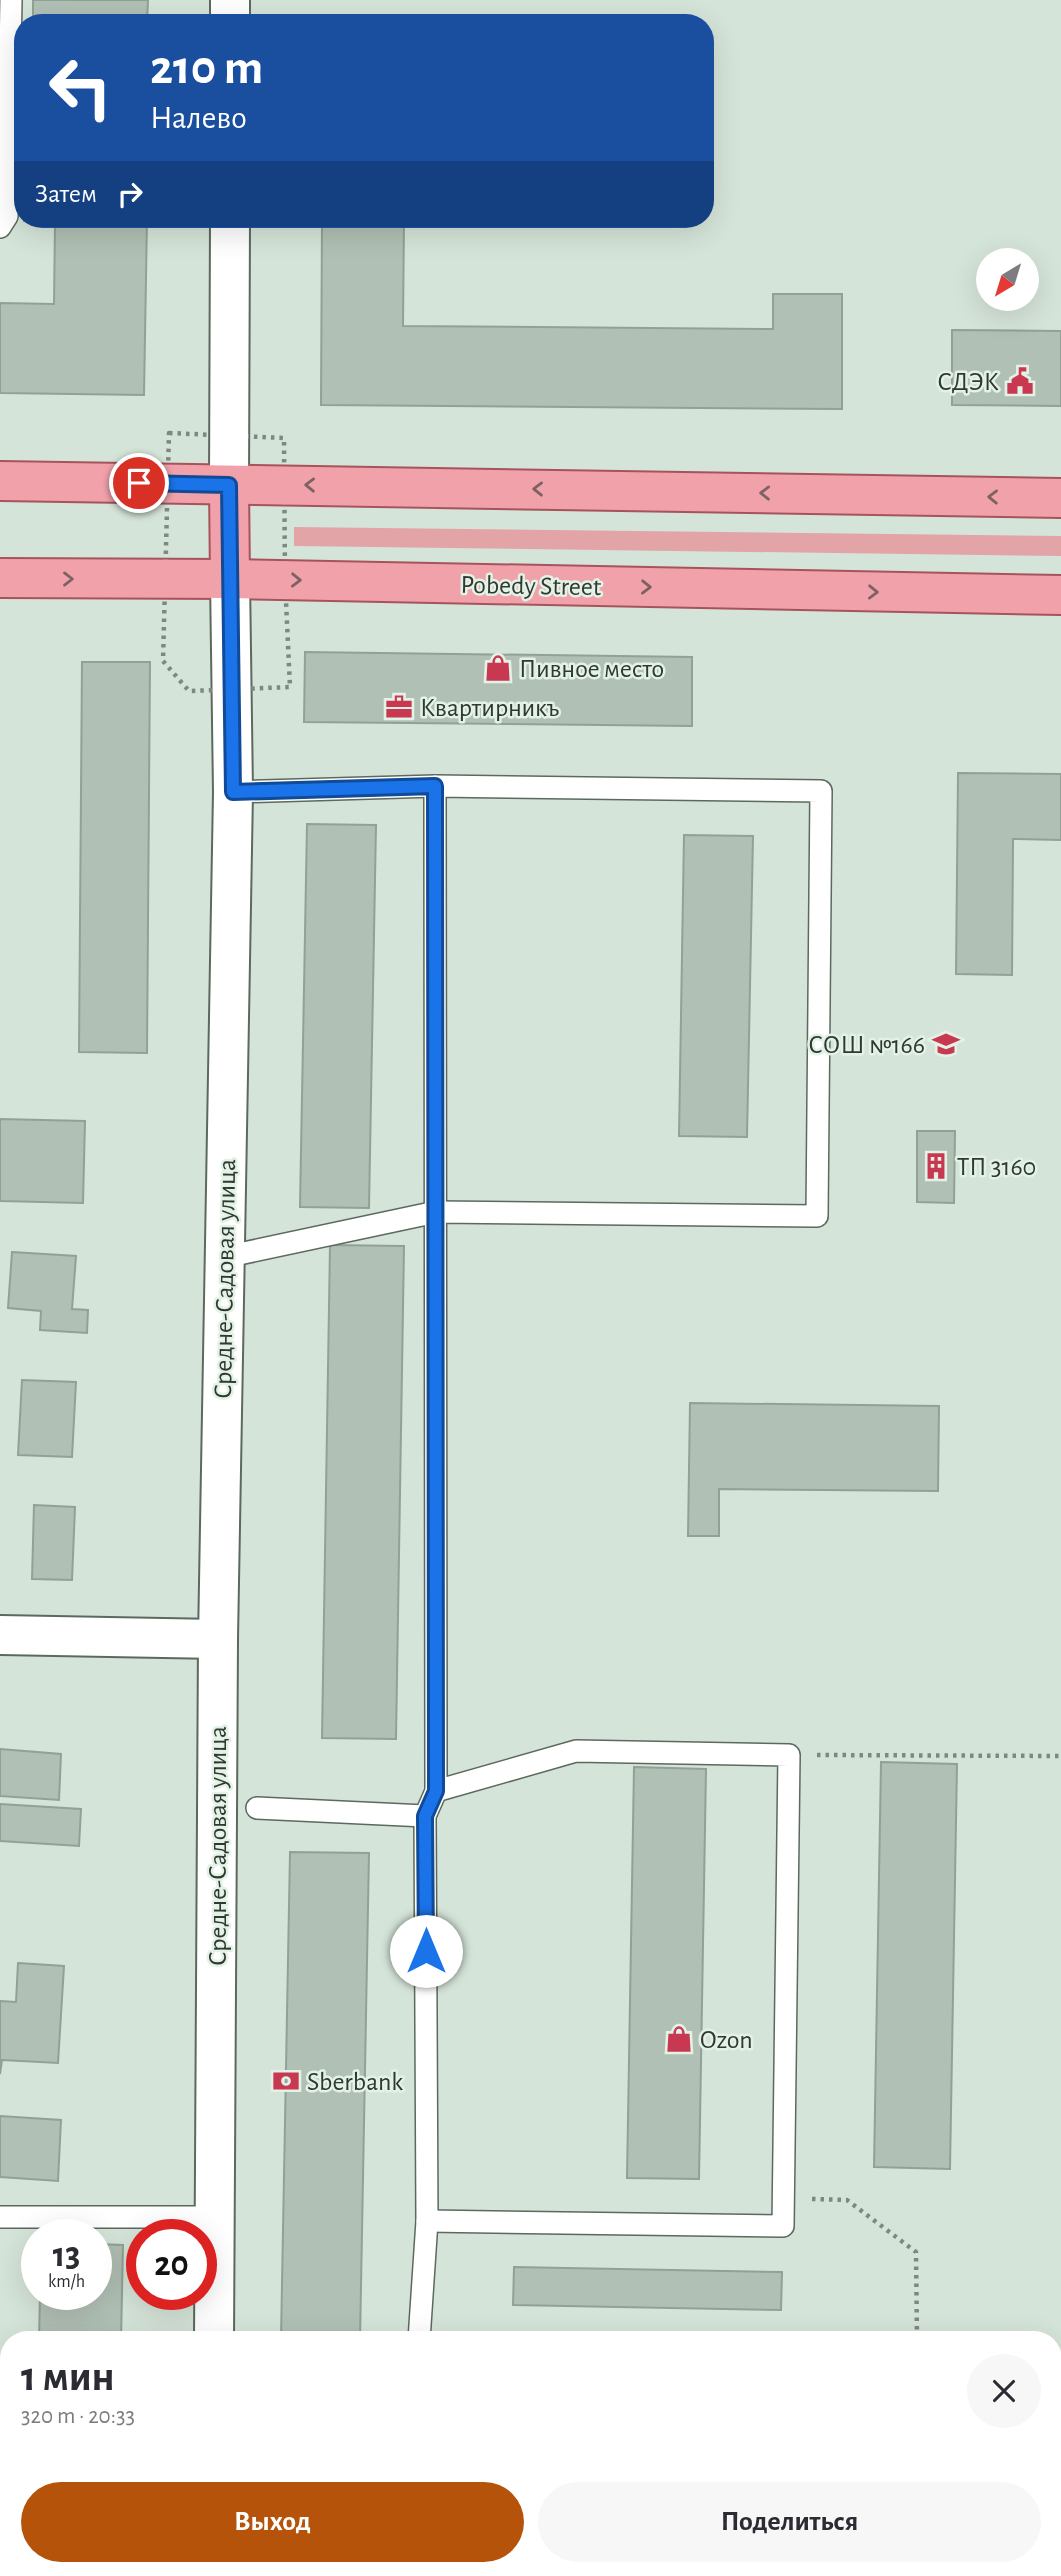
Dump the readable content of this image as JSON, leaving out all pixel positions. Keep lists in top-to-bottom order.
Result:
{
  "streets": {
    "main road": ["Pobedy Street", "Средне-Садовая улица"]
  },
  "crossings": [
    ["Pobedy Street", "Средне-Садовая улица"]
  ],
  "places": {
    "public building": ["СДЭК"],
    "shop": ["Пивное место", "Ozon"],
    "office": ["Квартирникъ"],
    "school or university": ["СОШ №166"],
    "building": ["ТП 3160"],
    "bank": ["Sberbank"]
  },
  "north": "bottom left",
  "page": {
    "turn": ["210 m", "Налево"],
    "then": "Затем",
    "speed": "13 km/h",
    "limit": "20",
    "heading": ["1 мин", "320 m · 20:33"],
    "buttons": ["Выход", "Поделиться"]
  }
}
